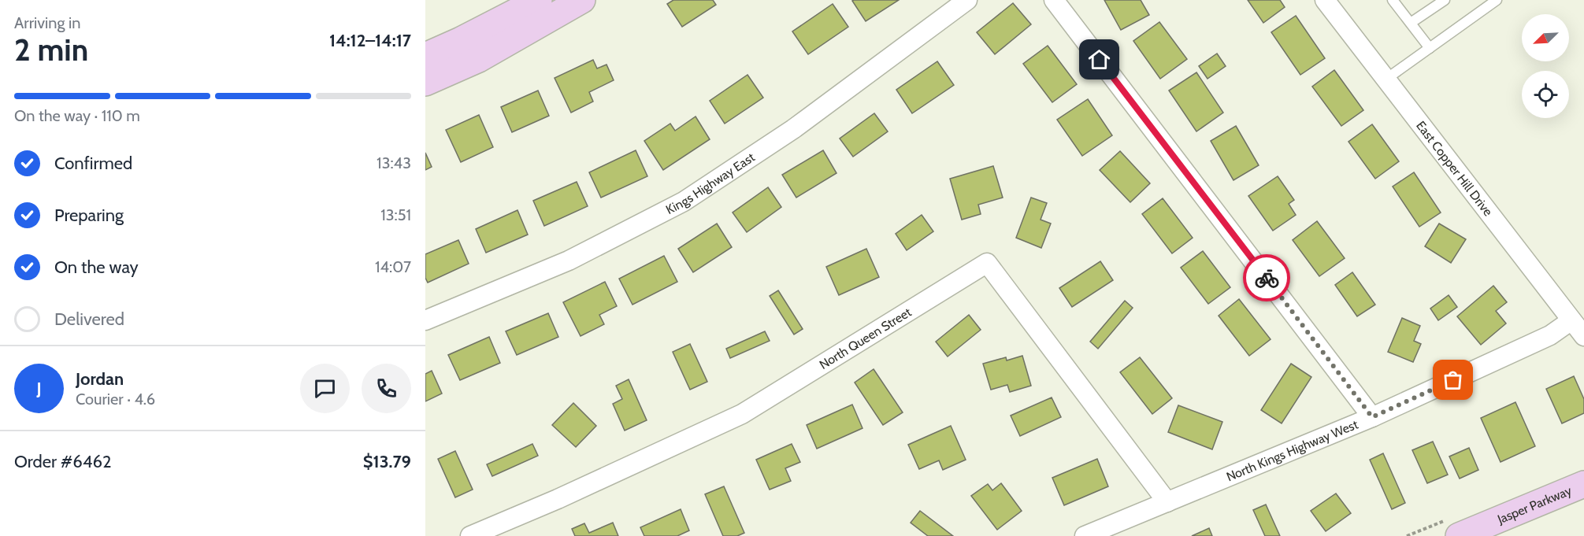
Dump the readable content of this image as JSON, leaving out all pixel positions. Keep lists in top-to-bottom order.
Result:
{
  "streets": {
    "street": [
      "East Copper Hill Drive",
      "Kings Highway East",
      "North Queen Street",
      "North Kings Highway West",
      "Jasper Parkway"
    ]
  },
  "crossings": [
    ["East Copper Hill Drive", "North Kings Highway West"],
    ["North Queen Street", "North Kings Highway West"]
  ],
  "north": "bottom left",
  "page": {
    "heading": ["2 min", "Arriving in", "14:12–14:17"],
    "panel": [
      "Jordan",
      "Courier · 4.6",
      "Order #6462",
      "$13.79"
    ],
    "bar": "On the way · 110 m",
    "list": [
      ["Confirmed", "13:43"],
      ["Preparing", "13:51"],
      ["On the way", "14:07"],
      "Delivered"
    ],
    "round": "J"
  }
}
